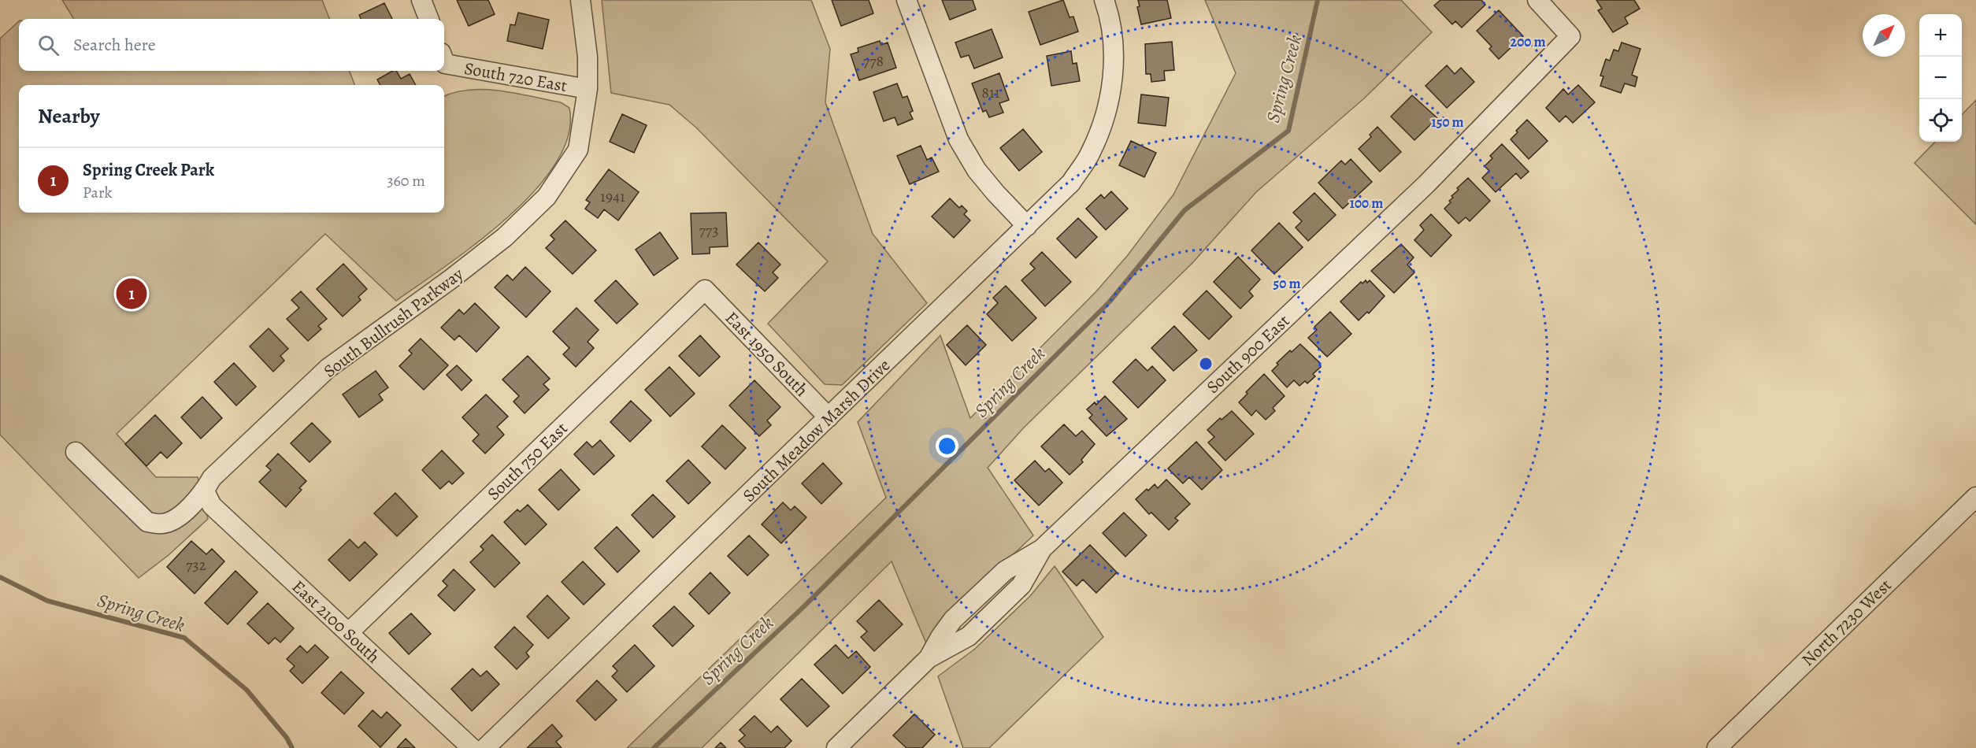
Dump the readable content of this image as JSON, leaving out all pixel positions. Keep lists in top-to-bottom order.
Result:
{
  "streets": {
    "street": [
      "South 720 East",
      "South Bullrush Parkway",
      "East 1950 South",
      "South 900 East",
      "South Meadow Marsh Drive",
      "South 750 East",
      "East 2100 South",
      "North 7230 West"
    ]
  },
  "crossings": [
    ["South 720 East", "South Bullrush Parkway"],
    ["South Bullrush Parkway", "East 2100 South"],
    ["East 1950 South", "South Meadow Marsh Drive"],
    ["East 1950 South", "South 750 East"],
    ["South 750 East", "East 2100 South"]
  ],
  "water": ["Spring Creek"],
  "house_numbers": [
    "778",
    "811",
    "1941",
    "773",
    "732"
  ],
  "north": "top right",
  "page": {
    "map_buttons": ["+", "−"],
    "search": "Search here",
    "heading": "Nearby",
    "list": [
      {
        "mark": "1",
        "name": "Spring Creek Park",
        "note": "Park",
        "value": "360 m"
      }
    ],
    "pins": "1"
  },
  "rings": [
    "200 m",
    "150 m",
    "100 m",
    "50 m"
  ]
}
